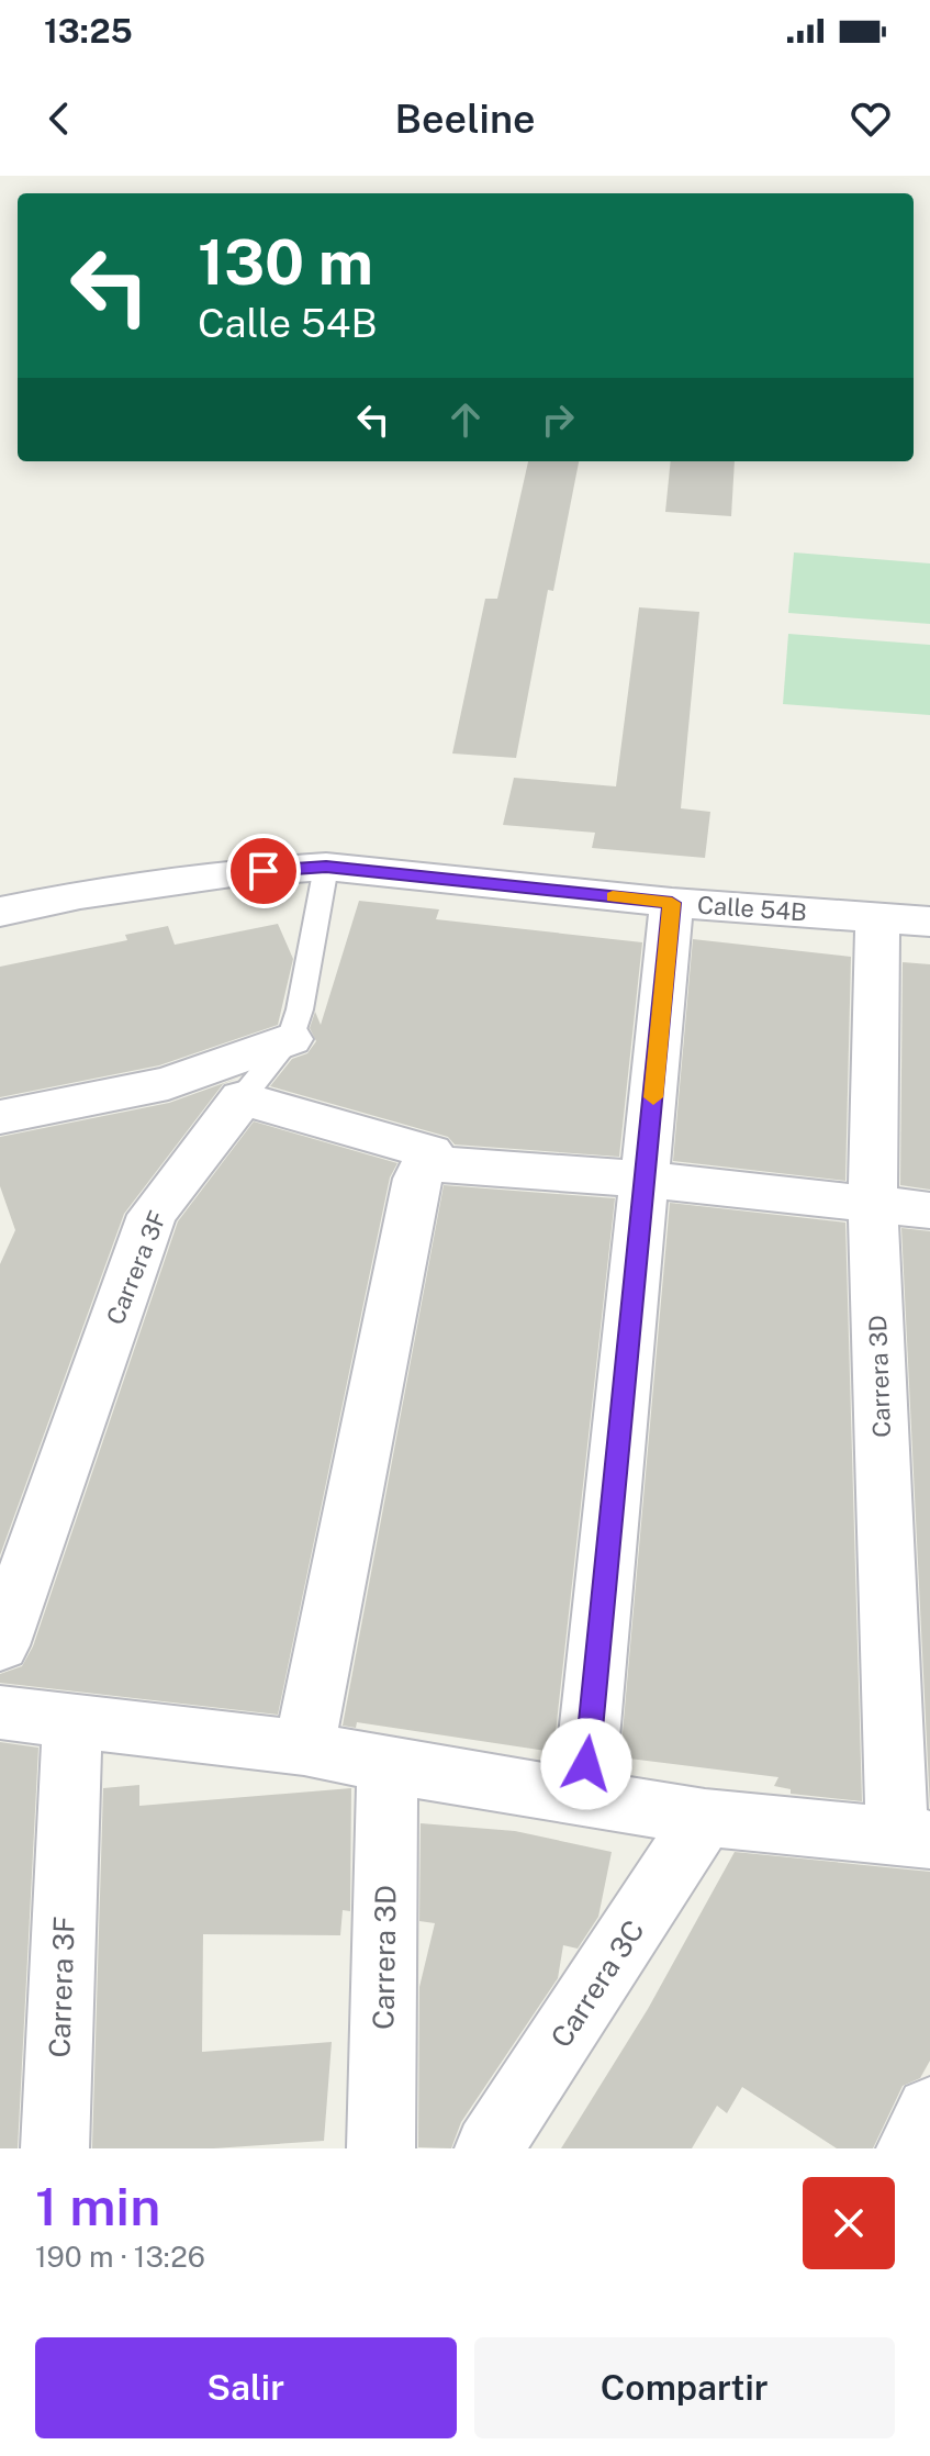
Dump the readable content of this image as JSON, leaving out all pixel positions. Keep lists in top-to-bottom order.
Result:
{
  "streets": {
    "street": [
      "Calle 54B",
      "Carrera 3F",
      "Carrera 3D",
      "Carrera 3C"
    ]
  },
  "crossings": [
    ["Calle 54B", "Carrera 3F"],
    ["Calle 54B", "Carrera 3D"]
  ],
  "page": {
    "status": "13:25",
    "header": "Beeline",
    "turn": ["130 m", "Calle 54B"],
    "heading": ["1 min", "190 m · 13:26"],
    "buttons": ["Salir", "Compartir"]
  }
}
